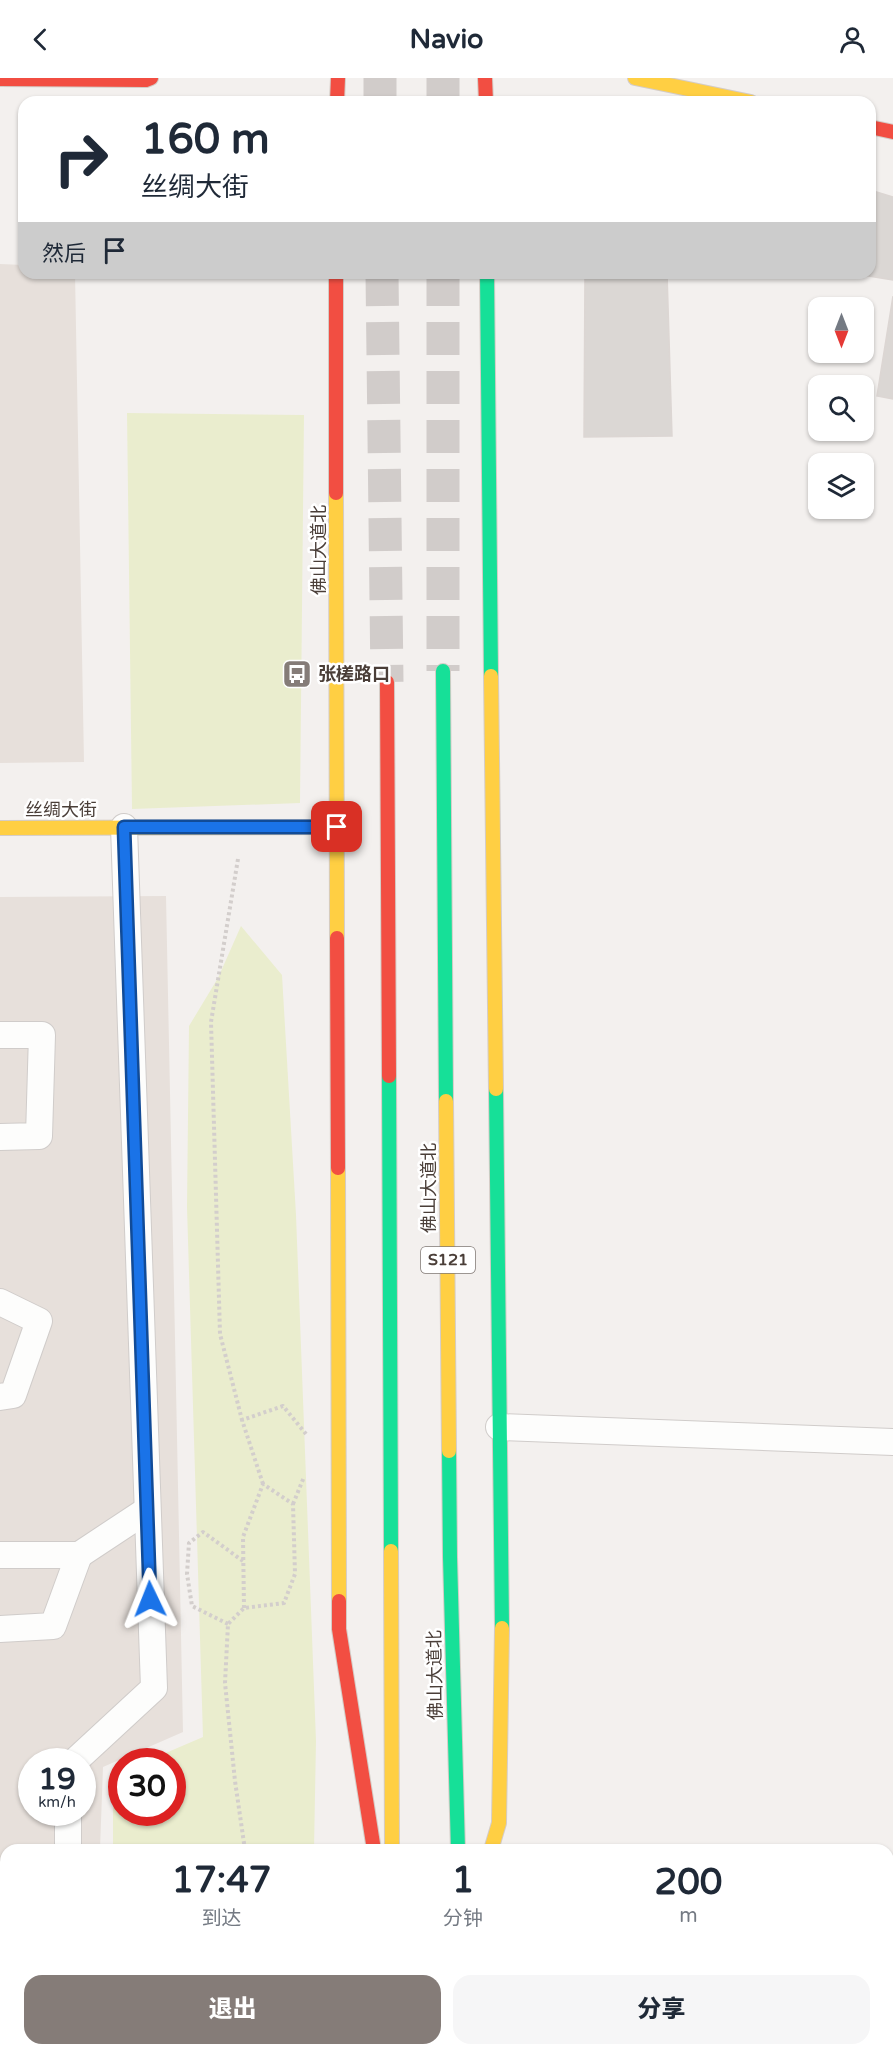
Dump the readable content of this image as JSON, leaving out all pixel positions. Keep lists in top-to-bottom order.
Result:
{
  "streets": {
    "main road": ["佛山大道北", "丝绸大街", "S121"]
  },
  "crossings": [
    ["佛山大道北", "丝绸大街"]
  ],
  "places": {
    "bus stop": ["张槎路口"]
  },
  "north": "bottom",
  "page": {
    "header": "Navio",
    "turn": ["160 m", "丝绸大街"],
    "then": "然后",
    "speed": "19 km/h",
    "limit": "30",
    "eta": [
      "17:47",
      "到达",
      "1",
      "分钟",
      "200",
      "m"
    ],
    "buttons": ["退出", "分享"]
  }
}
